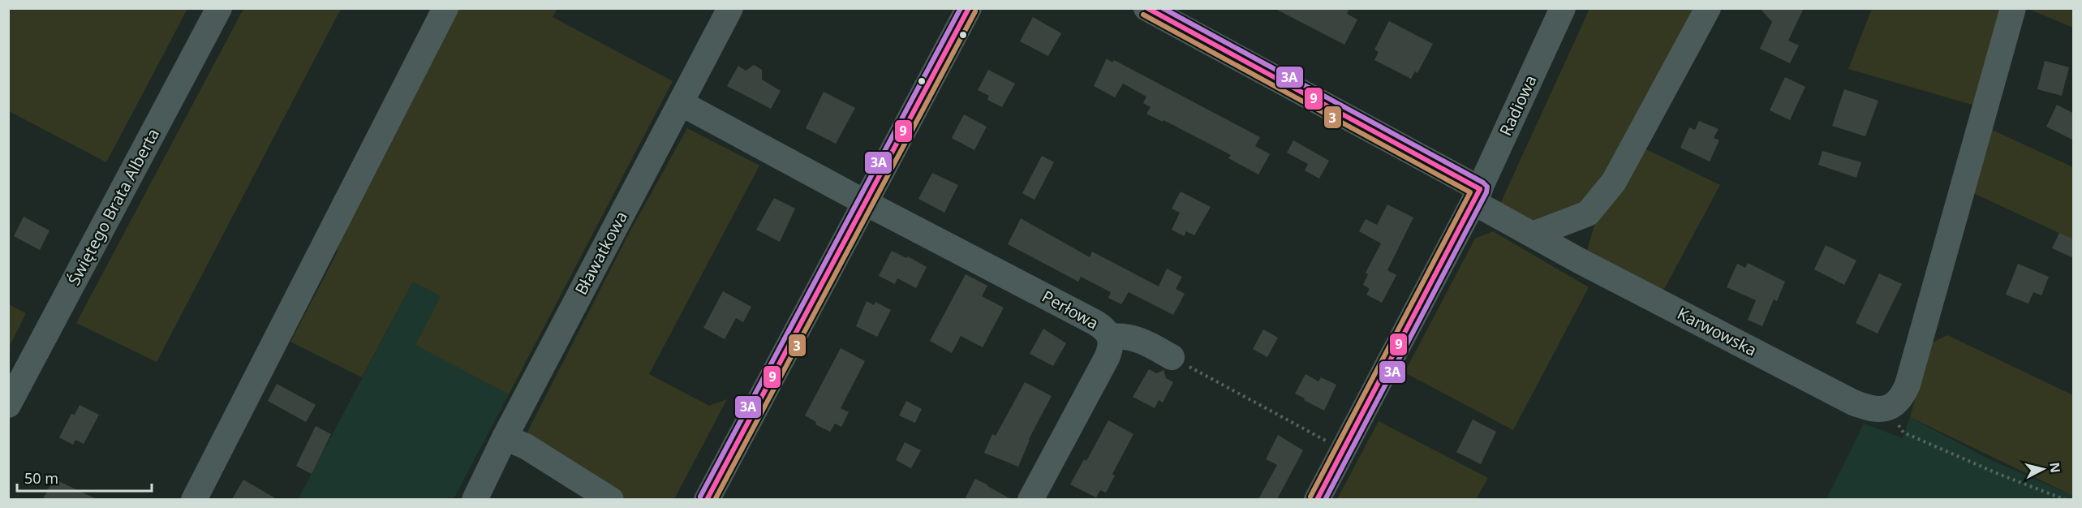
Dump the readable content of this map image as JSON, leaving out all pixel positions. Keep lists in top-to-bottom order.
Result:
{
  "streets": {
    "street": [
      "Radiowa",
      "Świętego Brata Alberta",
      "Bławatkowa",
      "Perłowa",
      "Karwowska"
    ]
  },
  "crossings": [
    ["Radiowa", "Karwowska"],
    ["Bławatkowa", "Perłowa"]
  ],
  "lines": ["transit line 9", "transit line 3A", "transit line 3"],
  "scale_bar": "50 m",
  "north": "right"
}
